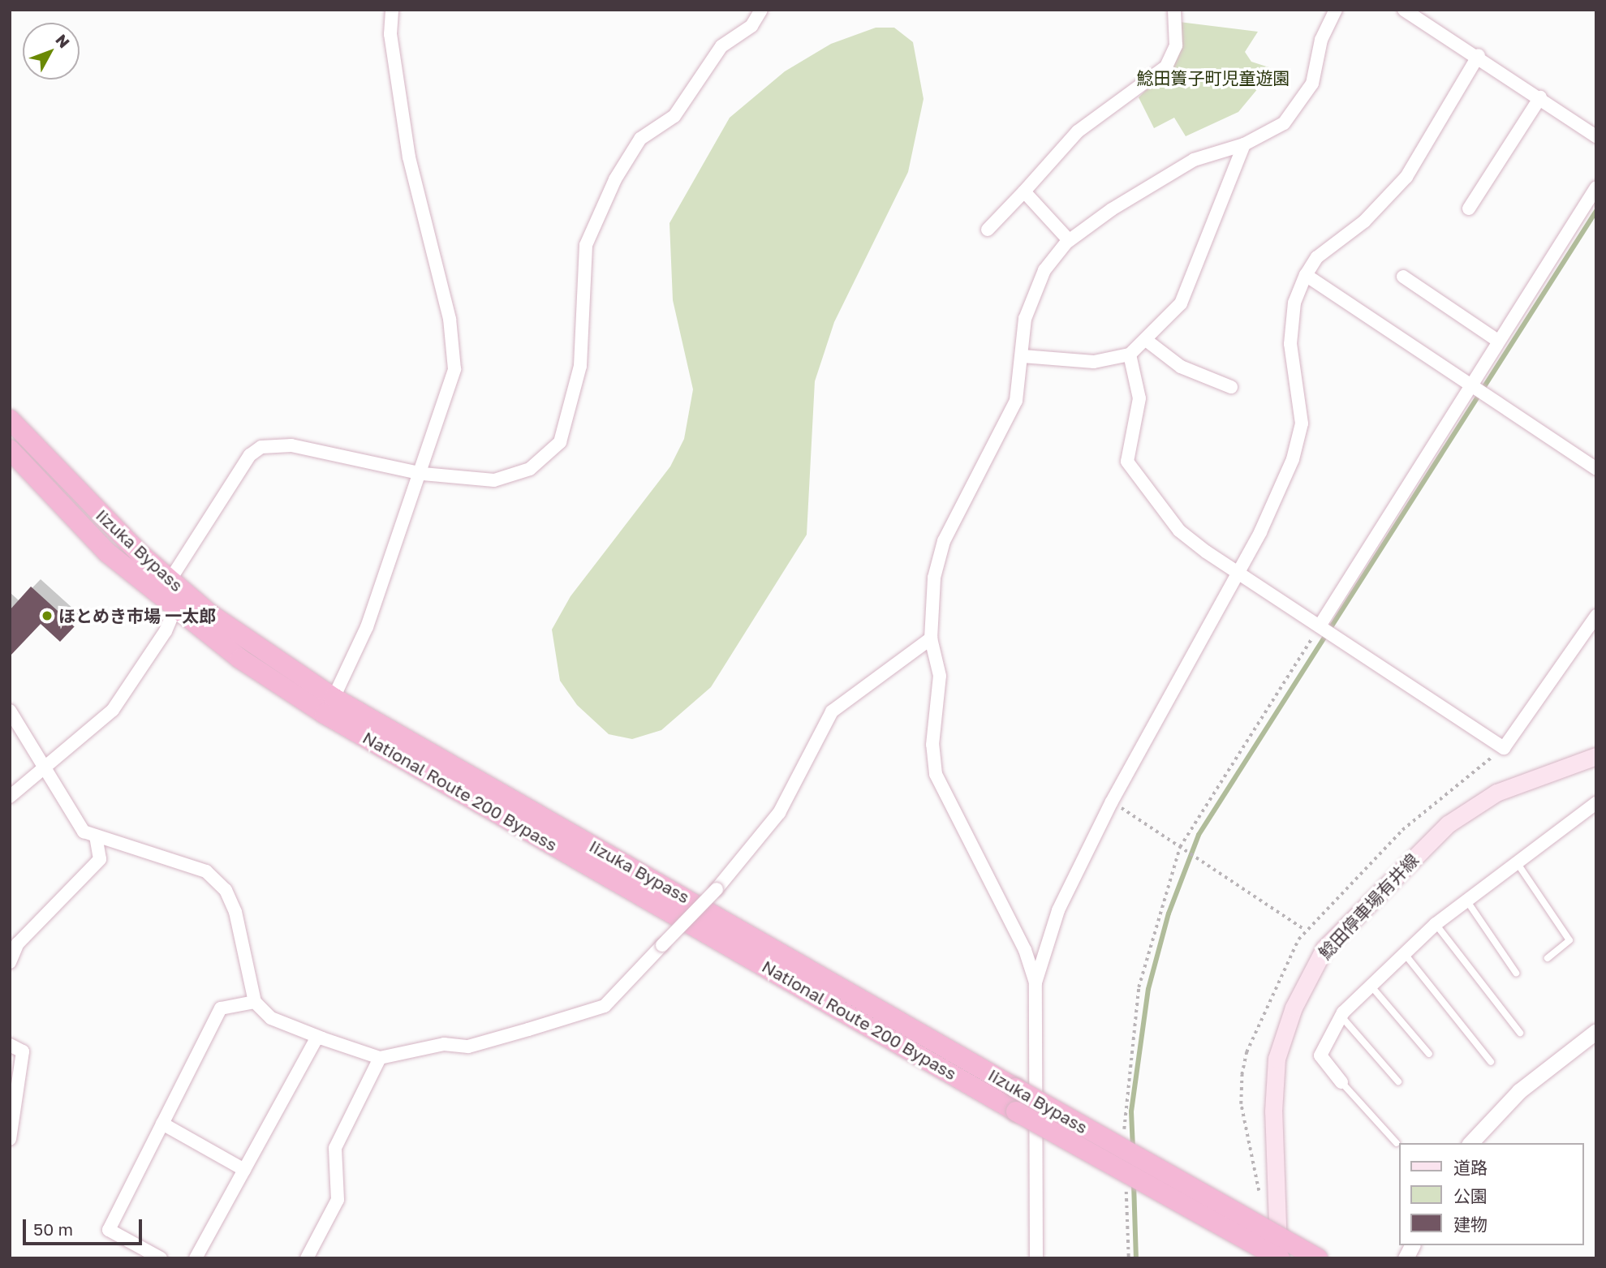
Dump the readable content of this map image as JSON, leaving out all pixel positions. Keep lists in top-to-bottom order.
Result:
{
  "streets": {
    "highway": ["Iizuka Bypass", "National Route 200 Bypass"],
    "main road": ["鯰田停車場有井線"]
  },
  "crossings": [
    ["National Route 200 Bypass", "鯰田停車場有井線"]
  ],
  "parks": ["鯰田簀子町児童遊園"],
  "places": ["ほとめき市場 一太郎"],
  "legend": ["道路", "公園", "建物"],
  "scale_bar": "50 m",
  "north": "top right"
}
